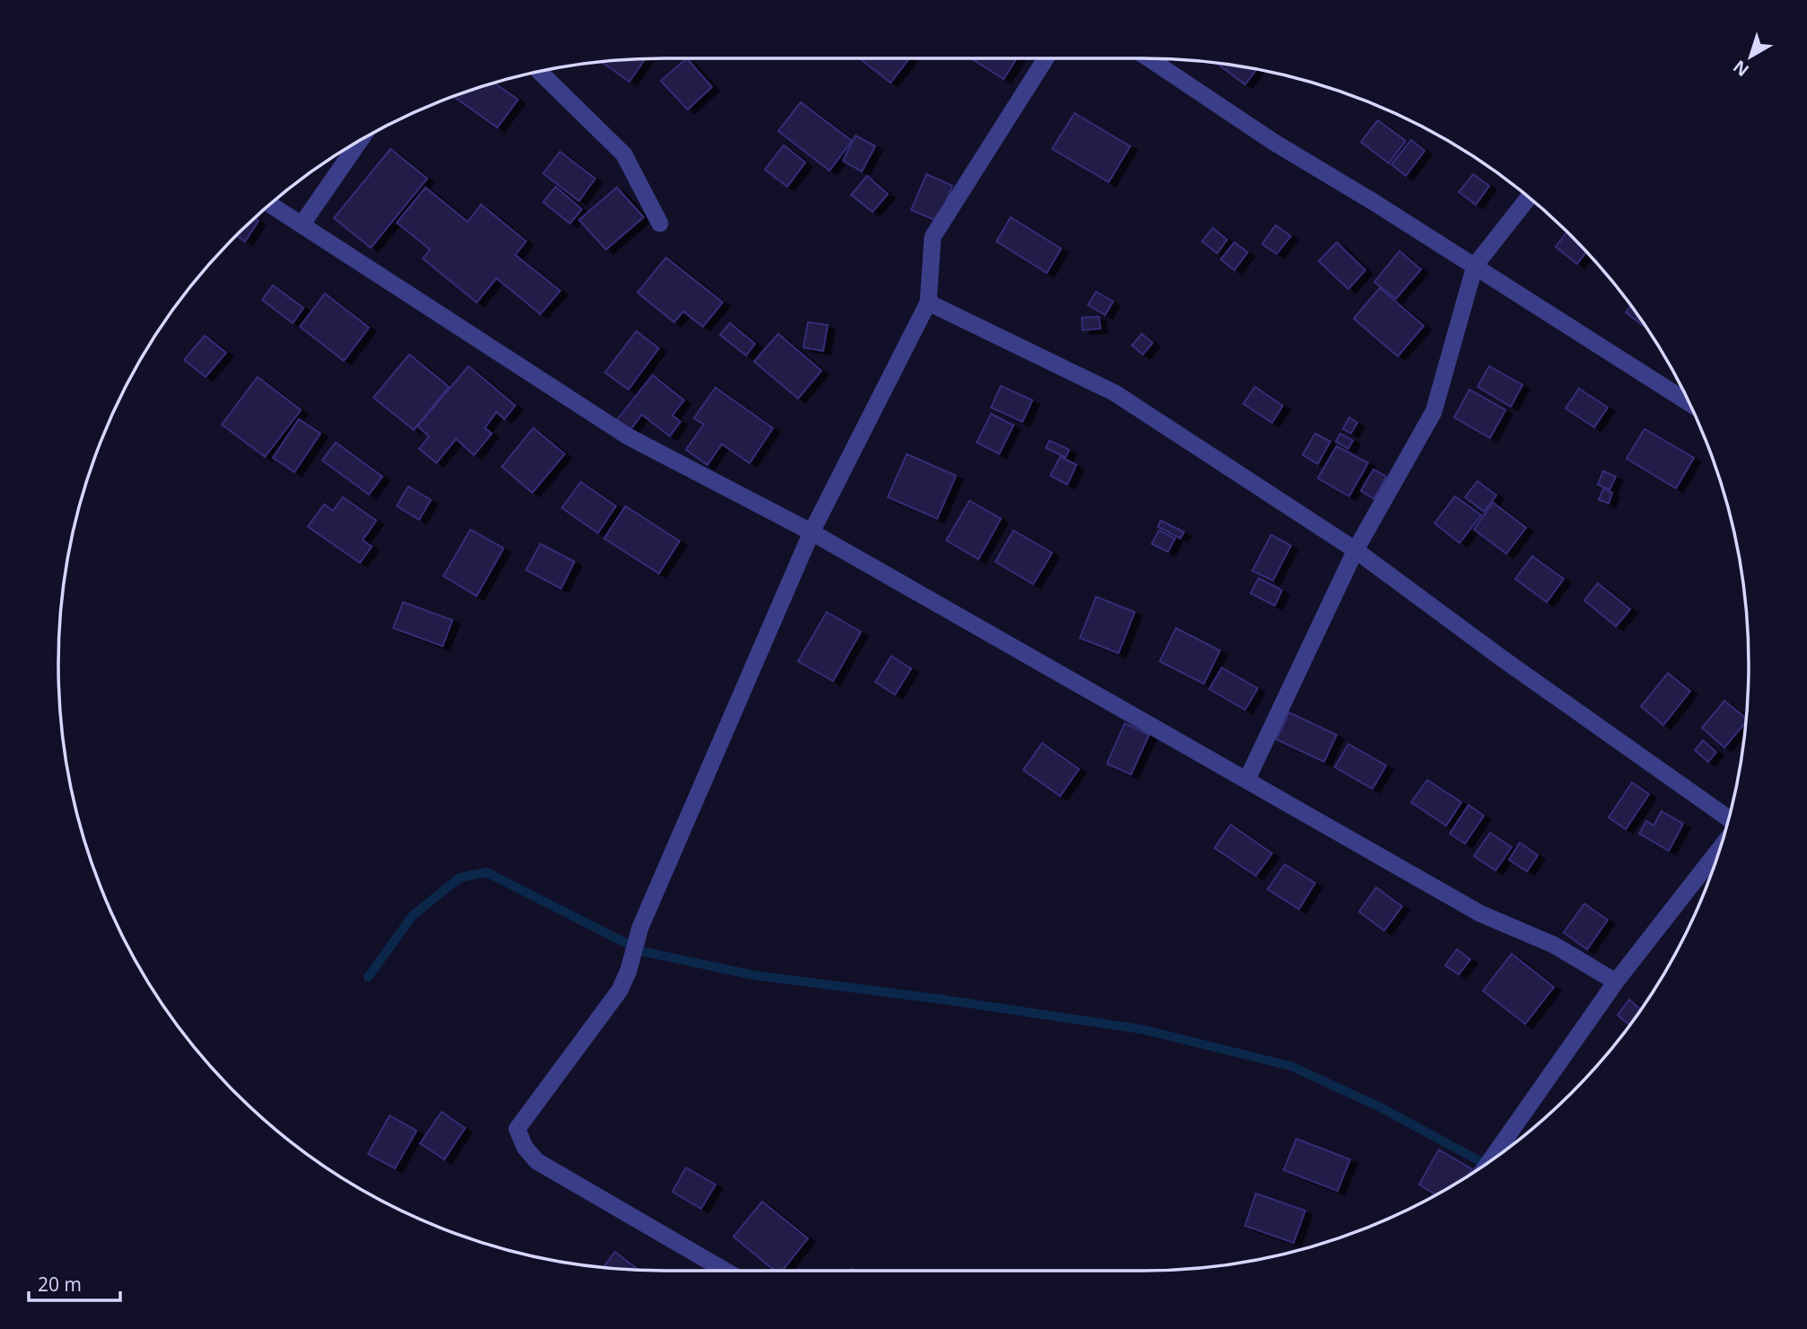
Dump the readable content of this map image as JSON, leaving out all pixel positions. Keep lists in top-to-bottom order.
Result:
{
  "scale_bar": "20 m",
  "north": "bottom left"
}
